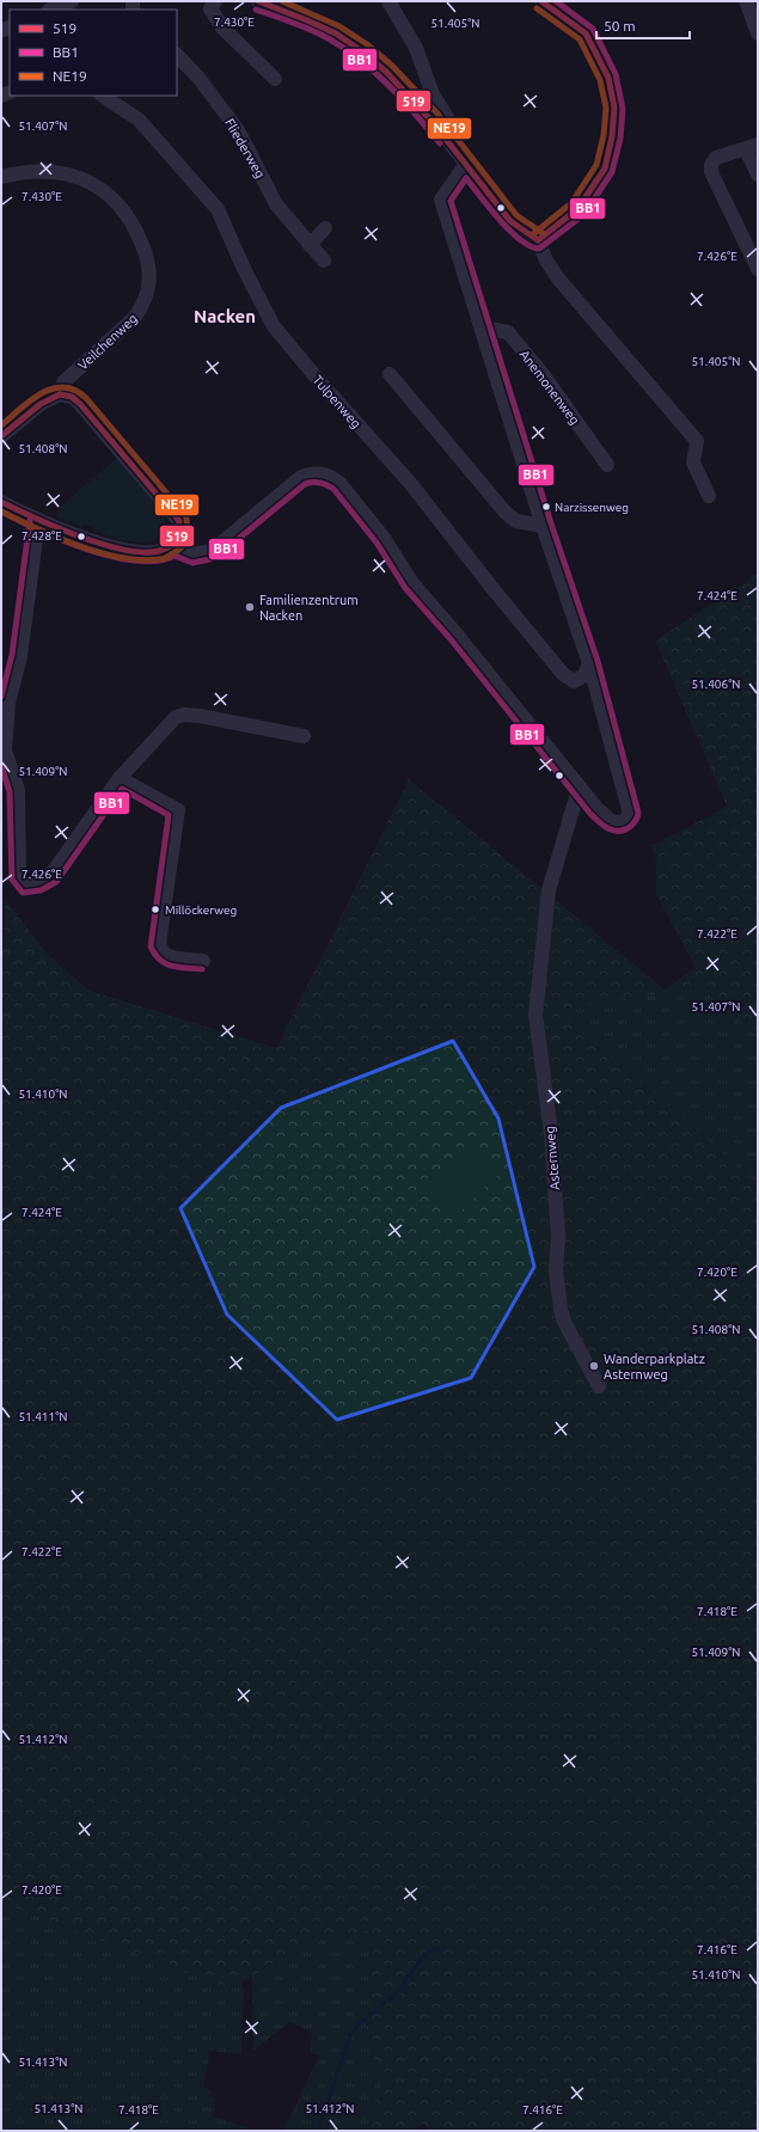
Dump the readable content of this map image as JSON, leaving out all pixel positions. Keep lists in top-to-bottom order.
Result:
{
  "streets": {
    "street": [
      "Fliederweg",
      "Veilchenweg",
      "Anemonenweg",
      "Tulpenweg",
      "Asternweg"
    ]
  },
  "districts": ["Nacken"],
  "places": [
    "Narzissenweg",
    "Familienzentrum Nacken",
    "Millöckerweg",
    "Wanderparkplatz Asternweg"
  ],
  "lines": ["transit line 519", "transit line BB1", "transit line NE19"],
  "legend": ["519", "BB1", "NE19"],
  "scale_bar": "50 m",
  "coordinates": [
    "7.430°E",
    "51.405°N",
    "51.407°N",
    "7.426°E",
    "51.408°N",
    "7.428°E",
    "7.424°E",
    "51.406°N",
    "51.409°N",
    "7.422°E",
    "51.410°N",
    "7.420°E",
    "51.411°N",
    "7.418°E",
    "51.412°N",
    "7.416°E",
    "51.413°N"
  ]
}
